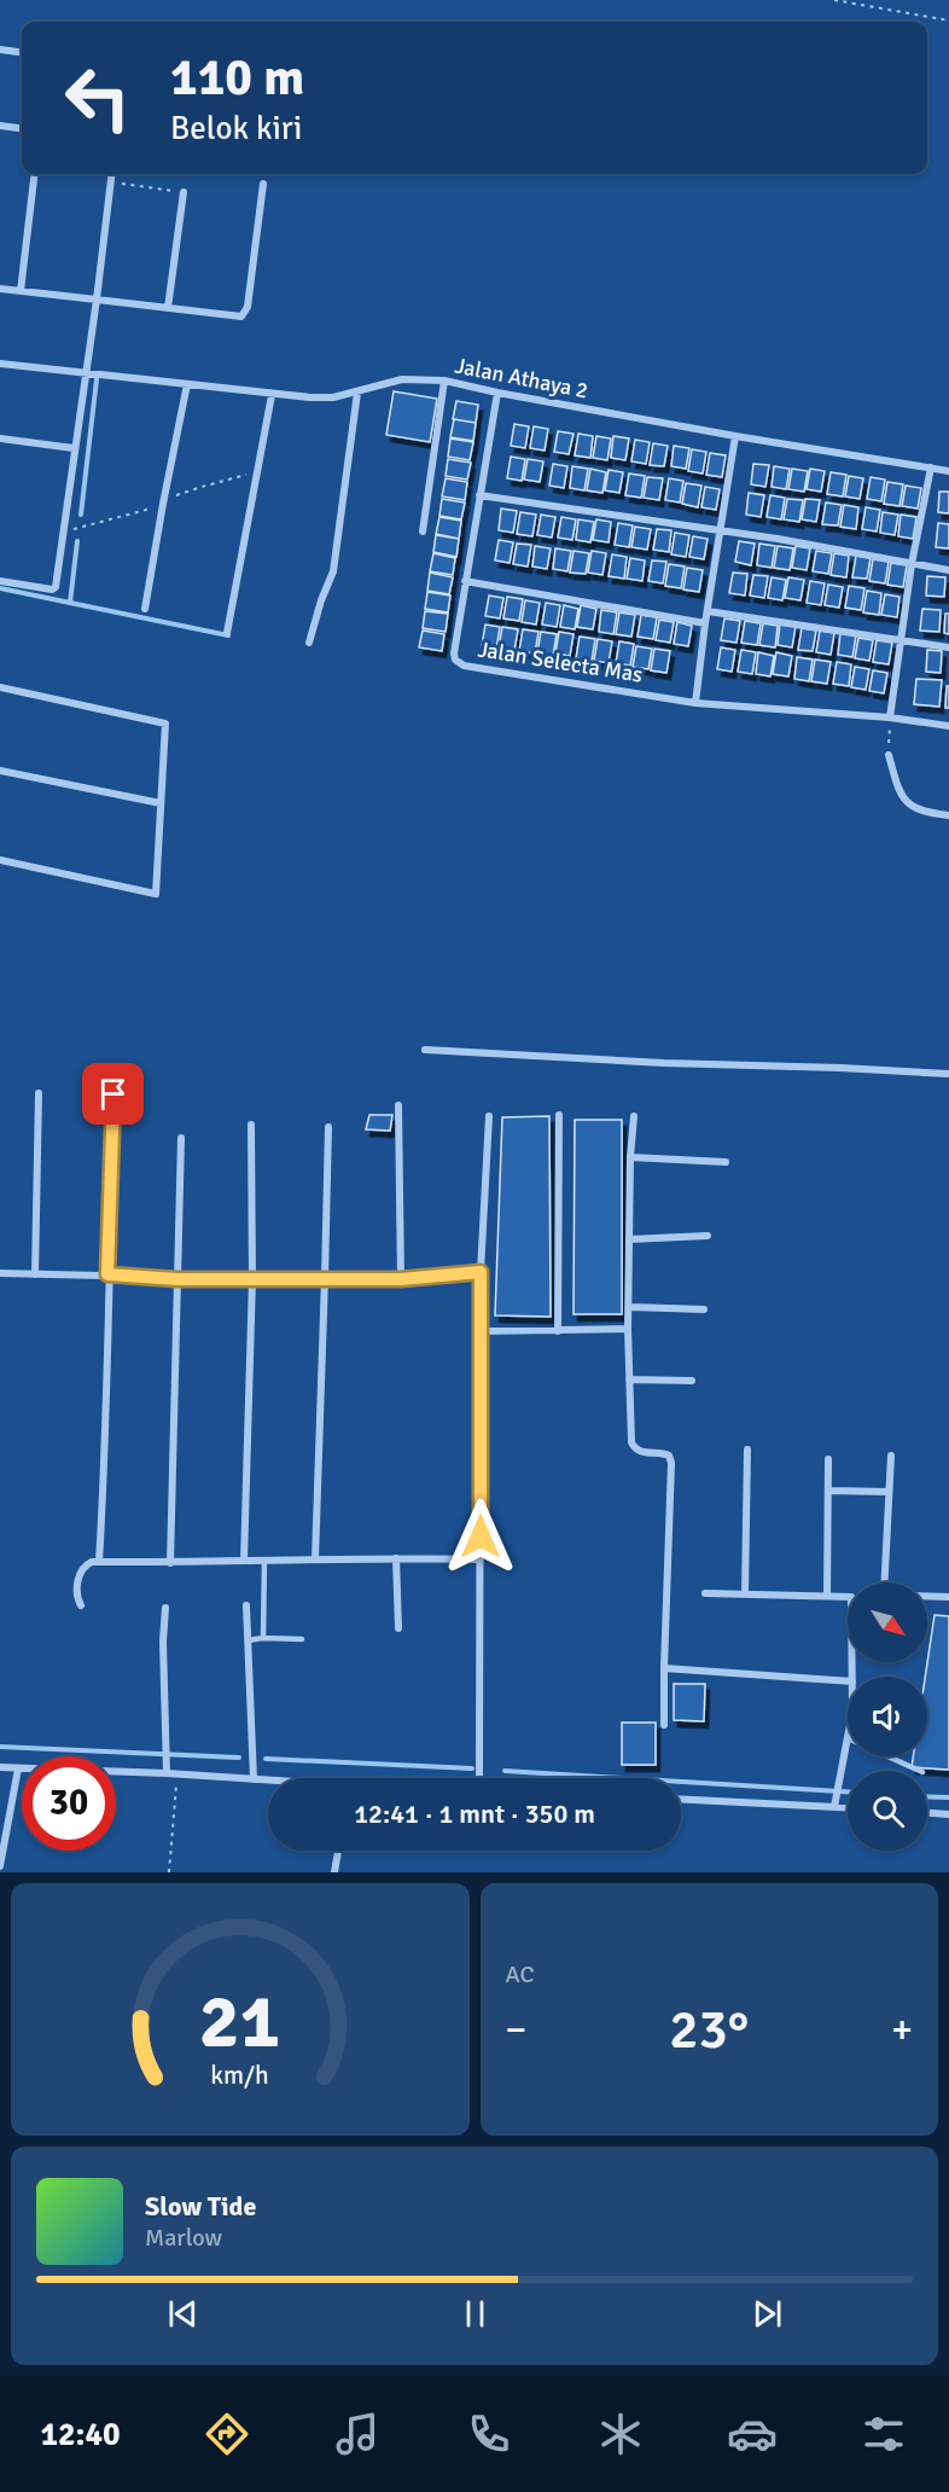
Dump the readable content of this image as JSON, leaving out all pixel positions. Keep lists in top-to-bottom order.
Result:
{
  "streets": {
    "street": ["Jalan Athaya 2", "Jalan Selecta Mas"]
  },
  "crossings": [
    ["Jalan Athaya 2", "Jalan Selecta Mas"]
  ],
  "north": "bottom right",
  "page": {
    "turn": ["110 m", "Belok kiri"],
    "limit": "30",
    "trip": "12:41 · 1 mnt · 350 m",
    "tile": "AC",
    "heat": ["−", "23°", "+"],
    "song": ["Slow Tide", "Marlow"],
    "tabs": "12:40",
    "gauge": ["21", "km/h"]
  }
}
